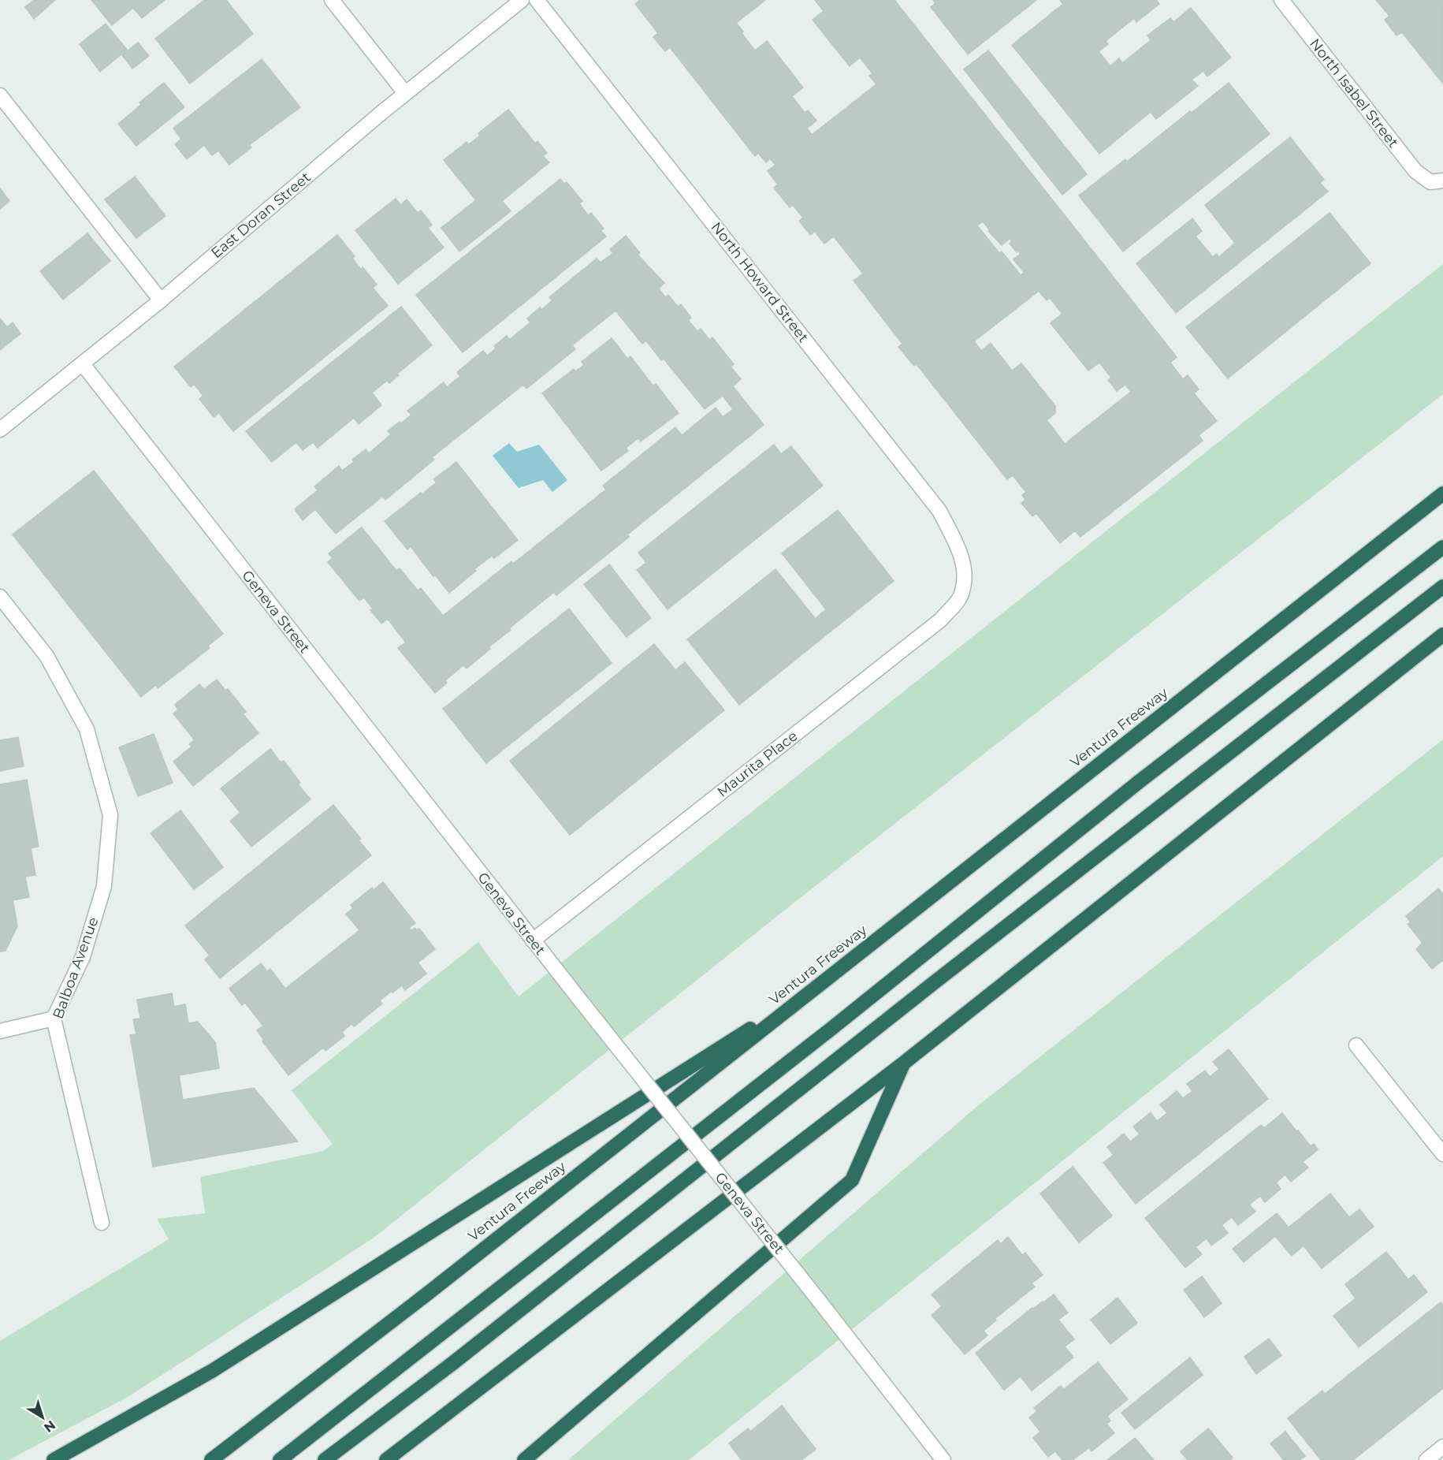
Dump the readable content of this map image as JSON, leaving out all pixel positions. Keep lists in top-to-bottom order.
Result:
{
  "streets": {
    "highway": ["Ventura Freeway"],
    "street": [
      "North Isabel Street",
      "East Doran Street",
      "North Howard Street",
      "Geneva Street",
      "Maurita Place",
      "Balboa Avenue"
    ]
  },
  "crossings": [
    ["East Doran Street", "Geneva Street"],
    ["North Howard Street", "Maurita Place"],
    ["Geneva Street", "Maurita Place"]
  ],
  "north": "bottom right"
}
